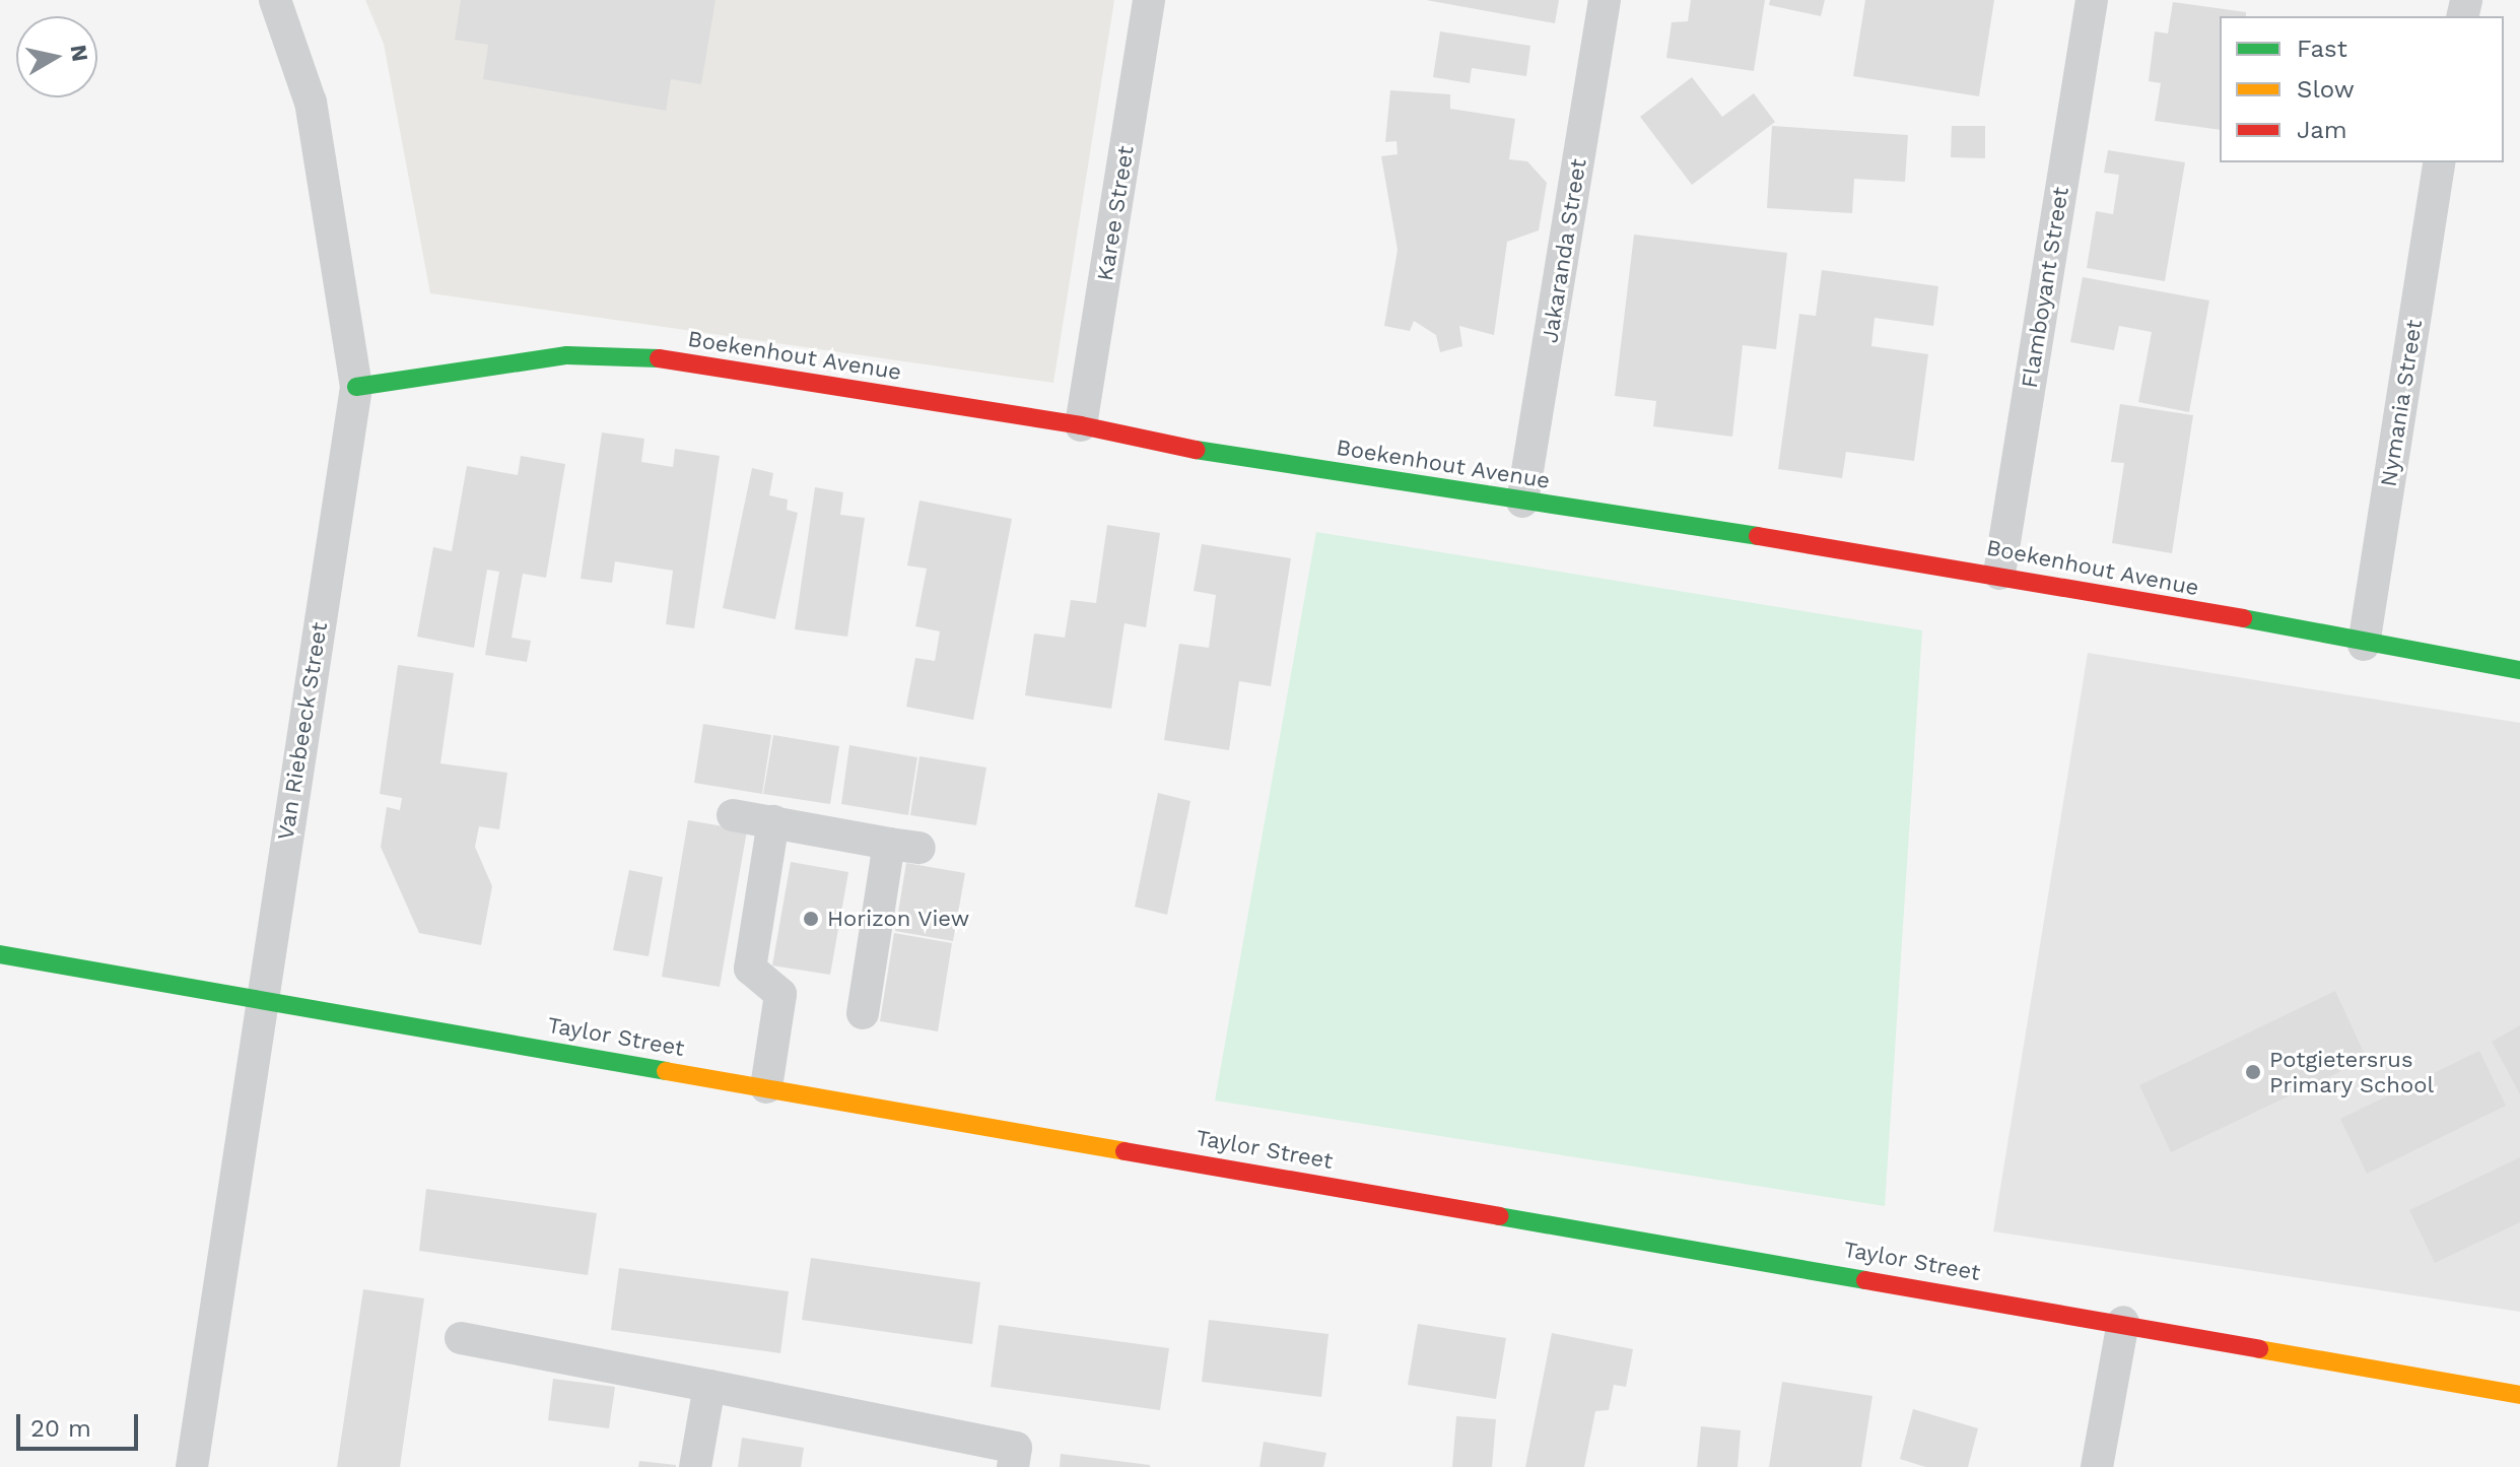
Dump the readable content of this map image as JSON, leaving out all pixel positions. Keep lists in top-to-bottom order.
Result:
{
  "streets": {
    "street": [
      "Karee Street",
      "Jakaranda Street",
      "Flamboyant Street",
      "Boekenhout Avenue",
      "Nymania Street",
      "Van Riebeeck Street",
      "Taylor Street"
    ]
  },
  "crossings": [
    ["Karee Street", "Boekenhout Avenue"],
    ["Jakaranda Street", "Boekenhout Avenue"],
    ["Flamboyant Street", "Boekenhout Avenue"],
    ["Boekenhout Avenue", "Nymania Street"],
    ["Boekenhout Avenue", "Van Riebeeck Street"],
    ["Van Riebeeck Street", "Taylor Street"]
  ],
  "places": ["Horizon View", "Potgietersrus Primary School"],
  "legend": ["Fast", "Slow", "Jam"],
  "scale_bar": "20 m",
  "north": "right"
}
